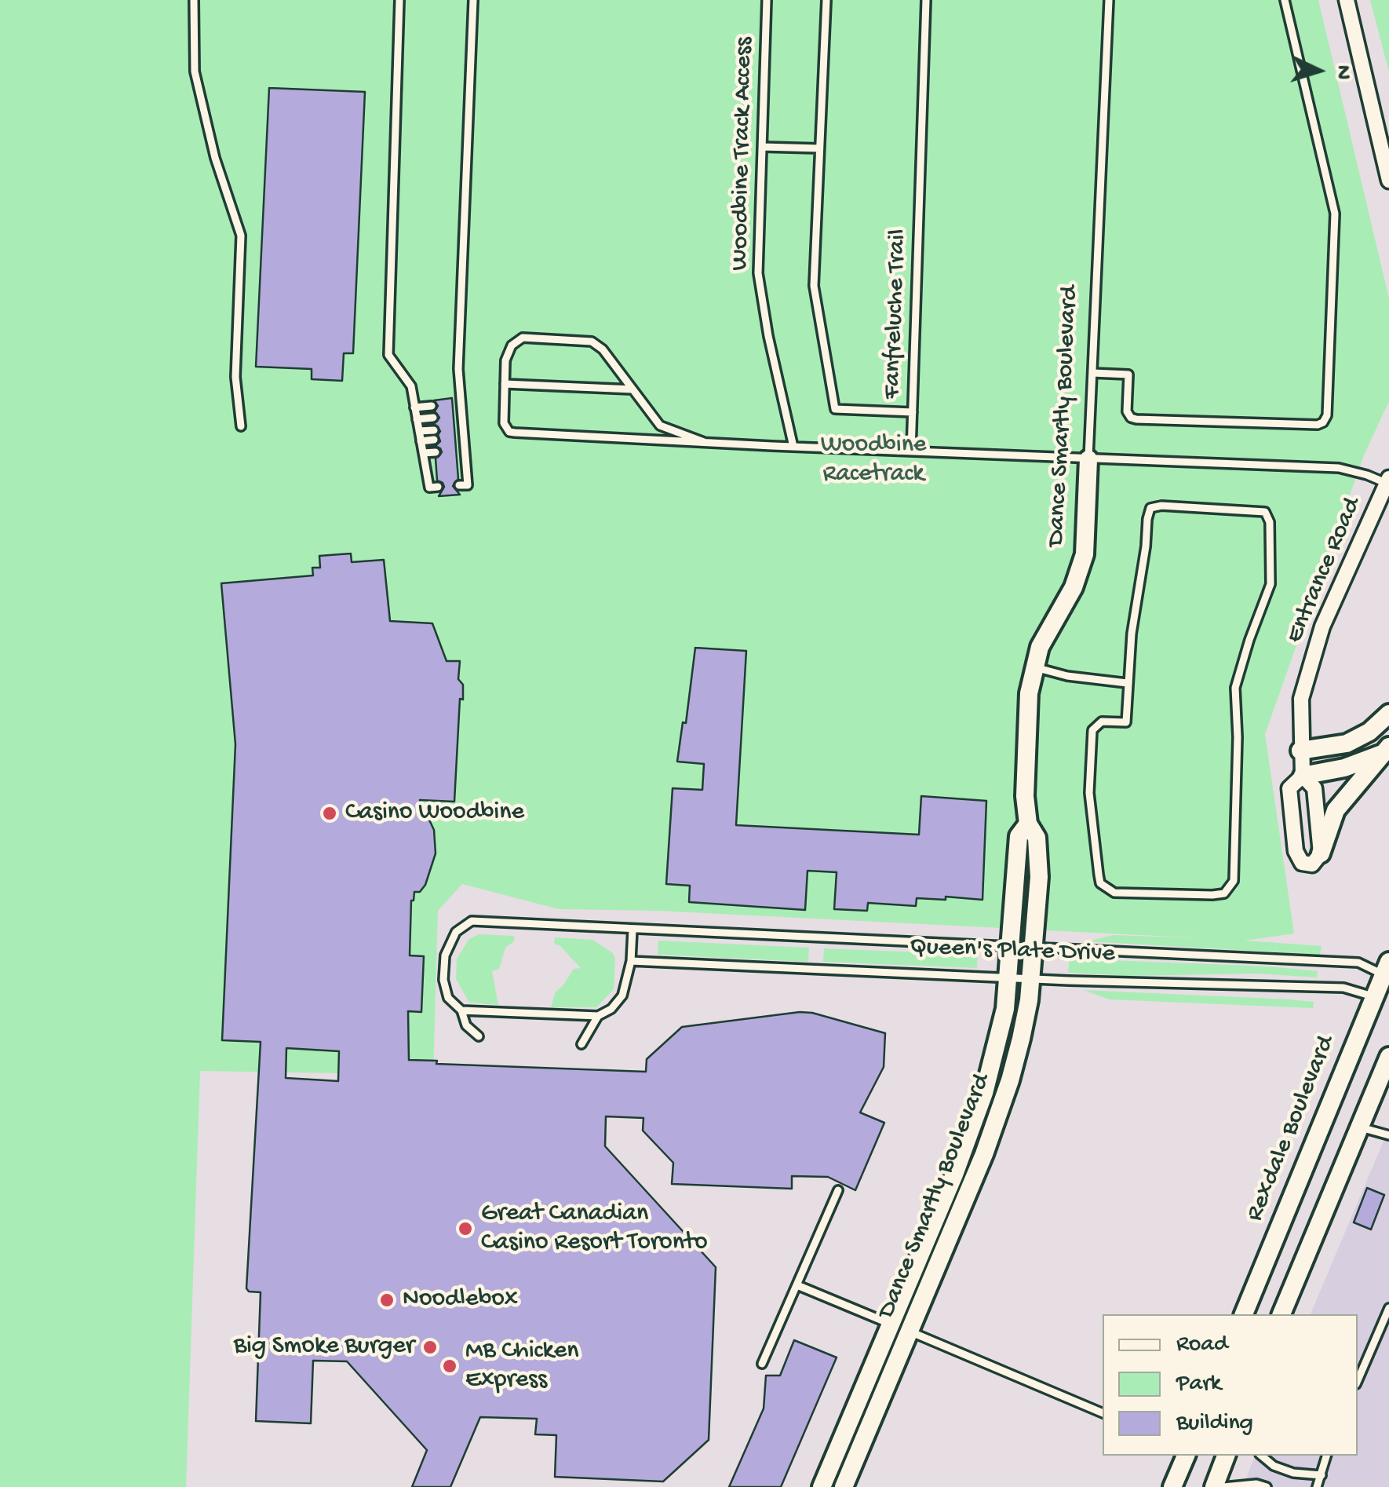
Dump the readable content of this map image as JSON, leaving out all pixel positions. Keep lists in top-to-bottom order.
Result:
{
  "streets": {
    "street": ["Dance Smartly Boulevard", "Entrance Road", "Rexdale Boulevard"],
    "lane": ["Woodbine Track Access", "Fanfreluche Trail", "Queen's Plate Drive"]
  },
  "crossings": [
    ["Dance Smartly Boulevard", "Queen's Plate Drive"],
    ["Queen's Plate Drive", "Rexdale Boulevard"]
  ],
  "parks": ["Woodbine Racetrack"],
  "places": [
    "Casino Woodbine",
    "Great Canadian Casino Resort Toronto",
    "Noodlebox",
    "Big Smoke Burger",
    "MB Chicken Express"
  ],
  "legend": ["Road", "Park", "Building"],
  "north": "right"
}
